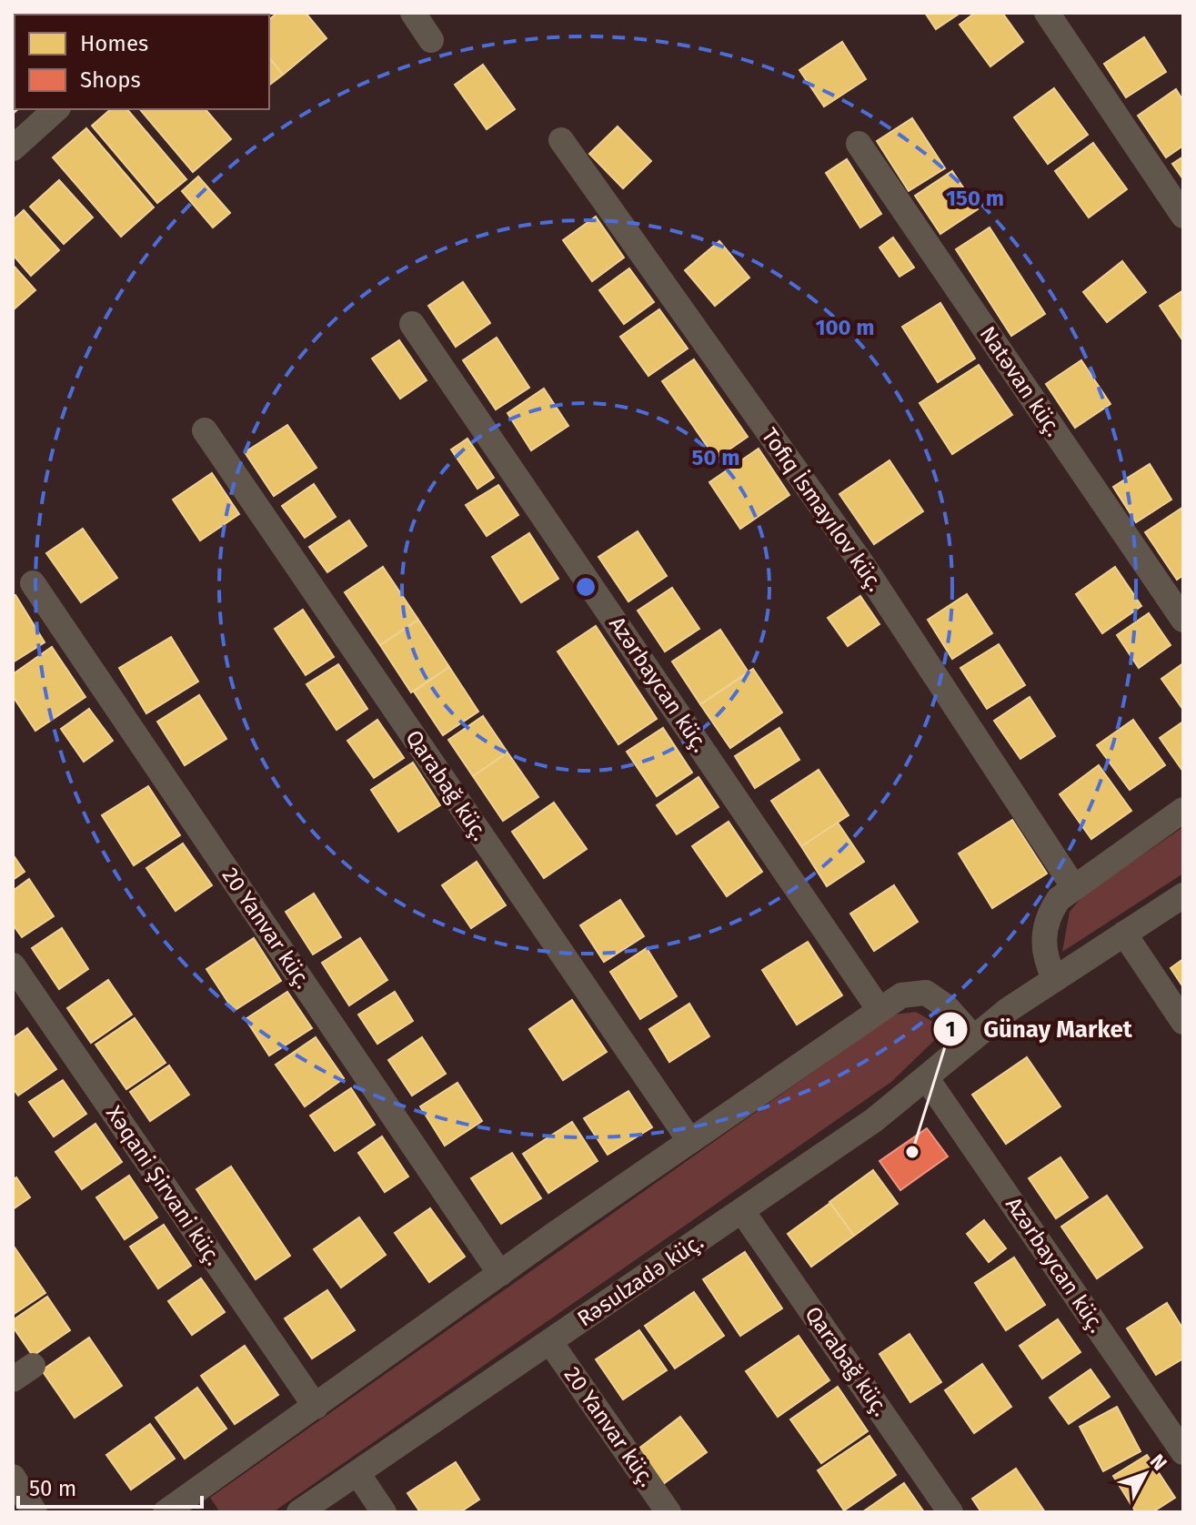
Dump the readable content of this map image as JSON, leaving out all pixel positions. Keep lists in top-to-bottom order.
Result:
{
  "streets": {
    "street": [
      "Natəvan küç.",
      "Tofiq İsmayılov küç.",
      "Azərbaycan küç.",
      "Qarabağ küç.",
      "20 Yanvar küç.",
      "Xəqani Şirvani küç.",
      "Rəsulzadə küç."
    ]
  },
  "crossings": [
    ["Azərbaycan küç.", "Rəsulzadə küç."],
    ["Qarabağ küç.", "Rəsulzadə küç."],
    ["20 Yanvar küç.", "Rəsulzadə küç."]
  ],
  "places": ["Günay Market"],
  "legend": ["Homes", "Shops"],
  "scale_bar": "50 m",
  "north": "top right",
  "rings": ["150 m", "100 m", "50 m"]
}
